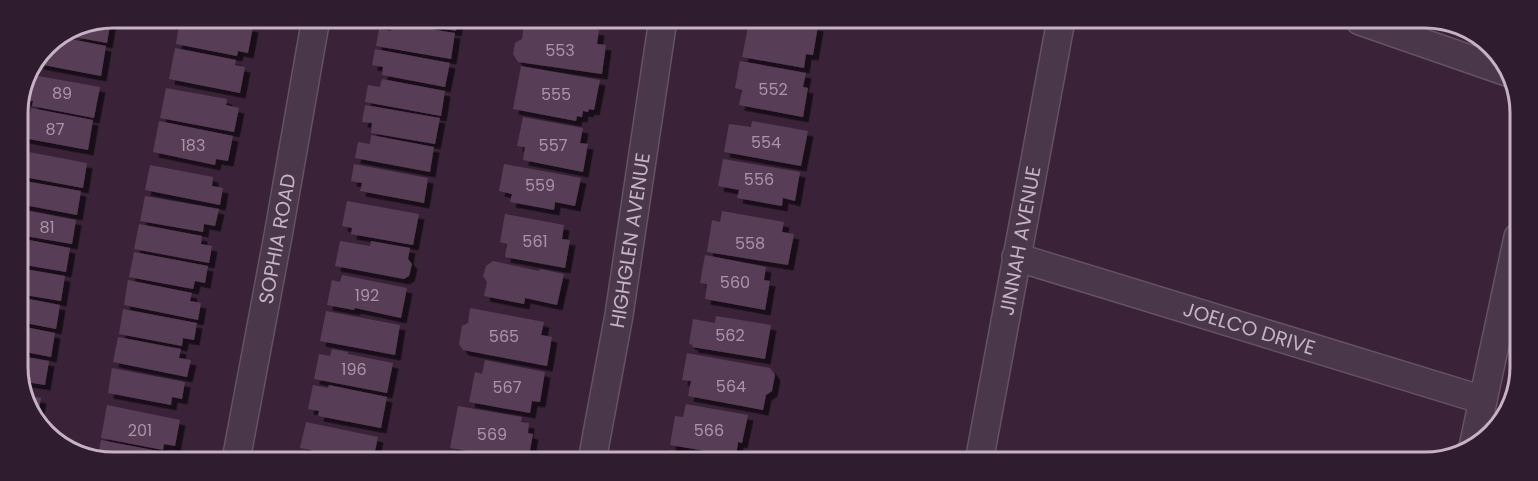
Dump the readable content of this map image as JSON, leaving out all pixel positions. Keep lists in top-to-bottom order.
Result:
{
  "streets": {
    "street": [
      "SOPHIA ROAD",
      "HIGHGLEN AVENUE",
      "JINNAH AVENUE",
      "JOELCO DRIVE"
    ]
  },
  "crossings": [
    ["JINNAH AVENUE", "JOELCO DRIVE"]
  ],
  "house_numbers": [
    "553",
    "552",
    "89",
    "555",
    "87",
    "554",
    "183",
    "557",
    "556",
    "559",
    "81",
    "561",
    "558",
    "560",
    "192",
    "562",
    "565",
    "196",
    "564",
    "567",
    "201",
    "566",
    "569"
  ]
}
